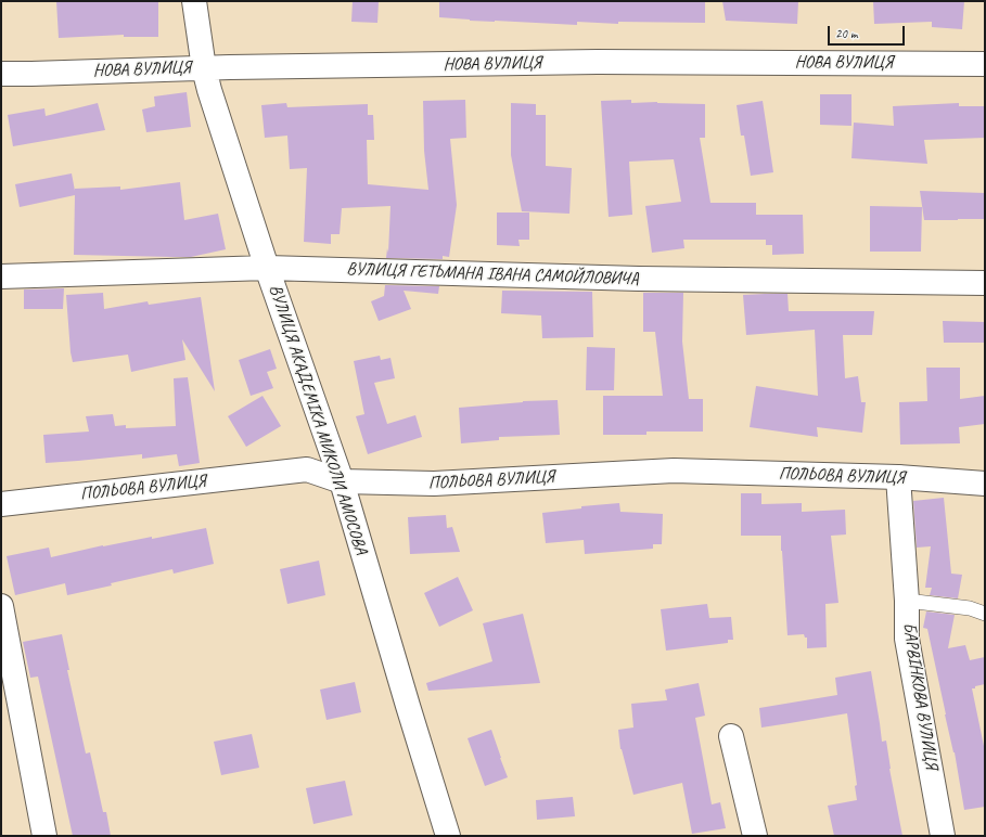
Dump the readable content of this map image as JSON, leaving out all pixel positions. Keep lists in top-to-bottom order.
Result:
{
  "streets": {
    "street": [
      "НОВА ВУЛИЦЯ",
      "ВУЛИЦЯ ГЕТЬМАНА ІВАНА САМОЙЛОВИЧА",
      "ВУЛИЦЯ АКАДЕМІКА МИКОЛИ АМОСОВА",
      "ПОЛЬОВА ВУЛИЦЯ",
      "БАРВІНКОВА ВУЛИЦЯ"
    ]
  },
  "crossings": [
    ["НОВА ВУЛИЦЯ", "ВУЛИЦЯ АКАДЕМІКА МИКОЛИ АМОСОВА"],
    ["ВУЛИЦЯ ГЕТЬМАНА ІВАНА САМОЙЛОВИЧА", "ВУЛИЦЯ АКАДЕМІКА МИКОЛИ АМОСОВА"],
    ["ВУЛИЦЯ АКАДЕМІКА МИКОЛИ АМОСОВА", "ПОЛЬОВА ВУЛИЦЯ"],
    ["ПОЛЬОВА ВУЛИЦЯ", "БАРВІНКОВА ВУЛИЦЯ"]
  ],
  "scale_bar": "20 m"
}
